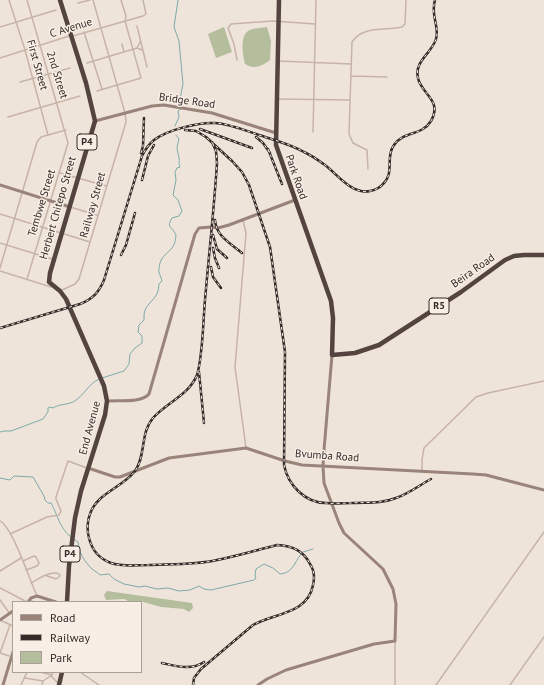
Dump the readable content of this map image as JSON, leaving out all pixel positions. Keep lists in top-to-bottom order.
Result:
{
  "streets": {
    "highway": [
      "P4",
      "Park Road",
      "Herbert Chitepo Street",
      "Beira Road",
      "R5",
      "End Avenue"
    ],
    "street": [
      "C Avenue",
      "First Street",
      "2nd Street",
      "Bridge Road",
      "Tembwe Street",
      "Railway Street",
      "Bvumba Road"
    ]
  },
  "crossings": [
    ["C Avenue", "First Street"],
    ["C Avenue", "2nd Street"],
    ["C Avenue", "Herbert Chitepo Street"],
    ["2nd Street", "Tembwe Street"],
    ["Bridge Road", "Park Road"],
    ["Bridge Road", "Railway Street"],
    ["Bridge Road", "Herbert Chitepo Street"],
    ["Park Road", "Beira Road"],
    ["Tembwe Street", "End Avenue"],
    ["Railway Street", "End Avenue"],
    ["Herbert Chitepo Street", "End Avenue"],
    ["End Avenue", "Bvumba Road"]
  ],
  "legend": ["Road", "Railway", "Park"]
}
